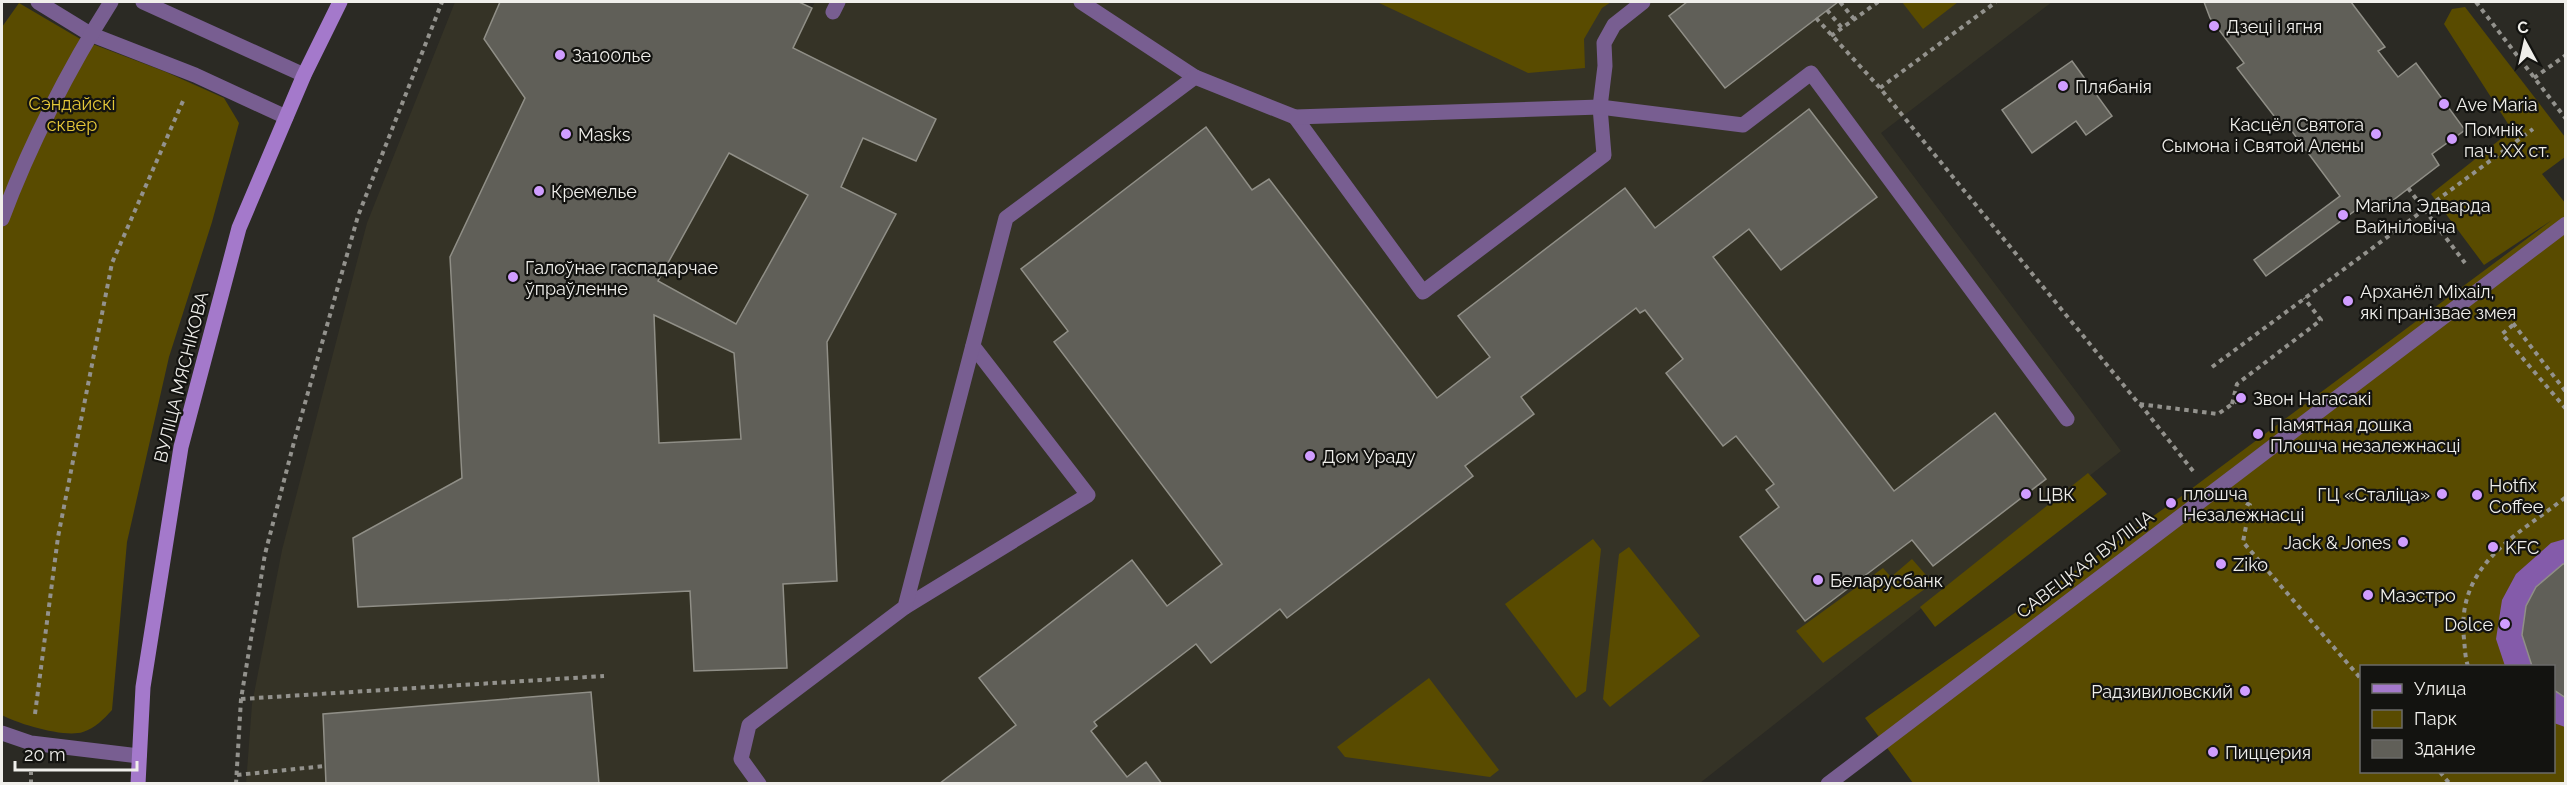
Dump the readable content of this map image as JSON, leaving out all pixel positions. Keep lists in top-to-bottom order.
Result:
{
  "streets": {
    "main road": ["ВУЛІЦА МЯСНІКОВА"],
    "street": ["САВЕЦКАЯ ВУЛІЦА"]
  },
  "parks": ["Сэндайскі сквер"],
  "places": [
    "Дзеці і ягня",
    "За100лье",
    "Плябанія",
    "Ave Maria",
    "Masks",
    "Касцёл Святога Сымона і Святой Алены",
    "Помнік пач. XX ст.",
    "Кремелье",
    "Магіла Эдварда Вайніловіча",
    "Галоўнае гаспадарчае ўпраўленне",
    "Арханёл Міхаіл, які пранізвае змея",
    "Звон Нагасакі",
    "Памятная дошка Плошча незалежнасці",
    "Дом Ураду",
    "ЦВК",
    "ГЦ «Сталіца»",
    "Hotfix Coffee",
    "плошча Незалежнасці",
    "Jack & Jones",
    "KFC",
    "Ziko",
    "Беларусбанк",
    "Маэстро",
    "Dolce",
    "Радзивиловский",
    "Пиццерия"
  ],
  "legend": ["Улица", "Парк", "Здание"],
  "scale_bar": "20 m",
  "north": "top"
}
